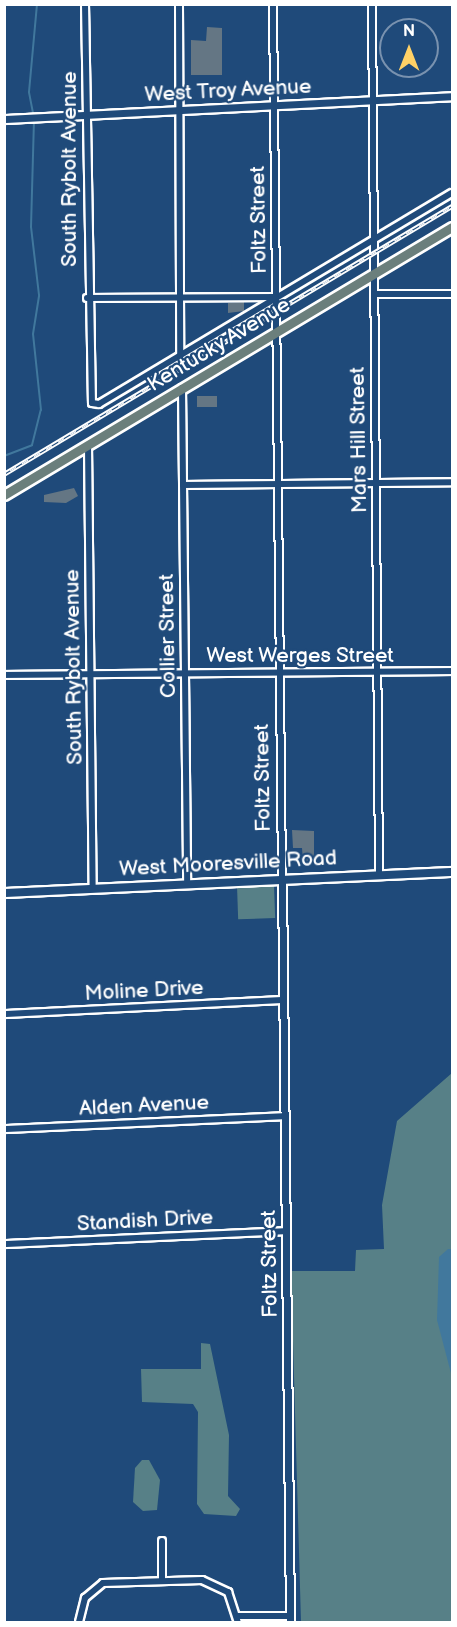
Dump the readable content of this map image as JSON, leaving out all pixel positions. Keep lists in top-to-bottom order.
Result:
{
  "streets": {
    "main road": ["Kentucky Avenue", "West Mooresville Road"],
    "street": [
      "West Troy Avenue",
      "South Rybolt Avenue",
      "Foltz Street",
      "Mars Hill Street",
      "Collier Street",
      "West Werges Street",
      "Moline Drive",
      "Alden Avenue",
      "Standish Drive"
    ]
  },
  "crossings": [
    ["West Troy Avenue", "South Rybolt Avenue"],
    ["West Troy Avenue", "Foltz Street"],
    ["West Troy Avenue", "Mars Hill Street"],
    ["South Rybolt Avenue", "Kentucky Avenue"],
    ["South Rybolt Avenue", "West Werges Street"],
    ["South Rybolt Avenue", "West Mooresville Road"],
    ["Foltz Street", "Kentucky Avenue"],
    ["Foltz Street", "West Werges Street"],
    ["Foltz Street", "West Mooresville Road"],
    ["Foltz Street", "Moline Drive"],
    ["Foltz Street", "Alden Avenue"],
    ["Foltz Street", "Standish Drive"],
    ["Kentucky Avenue", "Mars Hill Street"],
    ["Kentucky Avenue", "Collier Street"],
    ["Mars Hill Street", "West Werges Street"],
    ["Mars Hill Street", "West Mooresville Road"],
    ["Collier Street", "West Werges Street"],
    ["Collier Street", "West Mooresville Road"]
  ],
  "north": "top"
}
